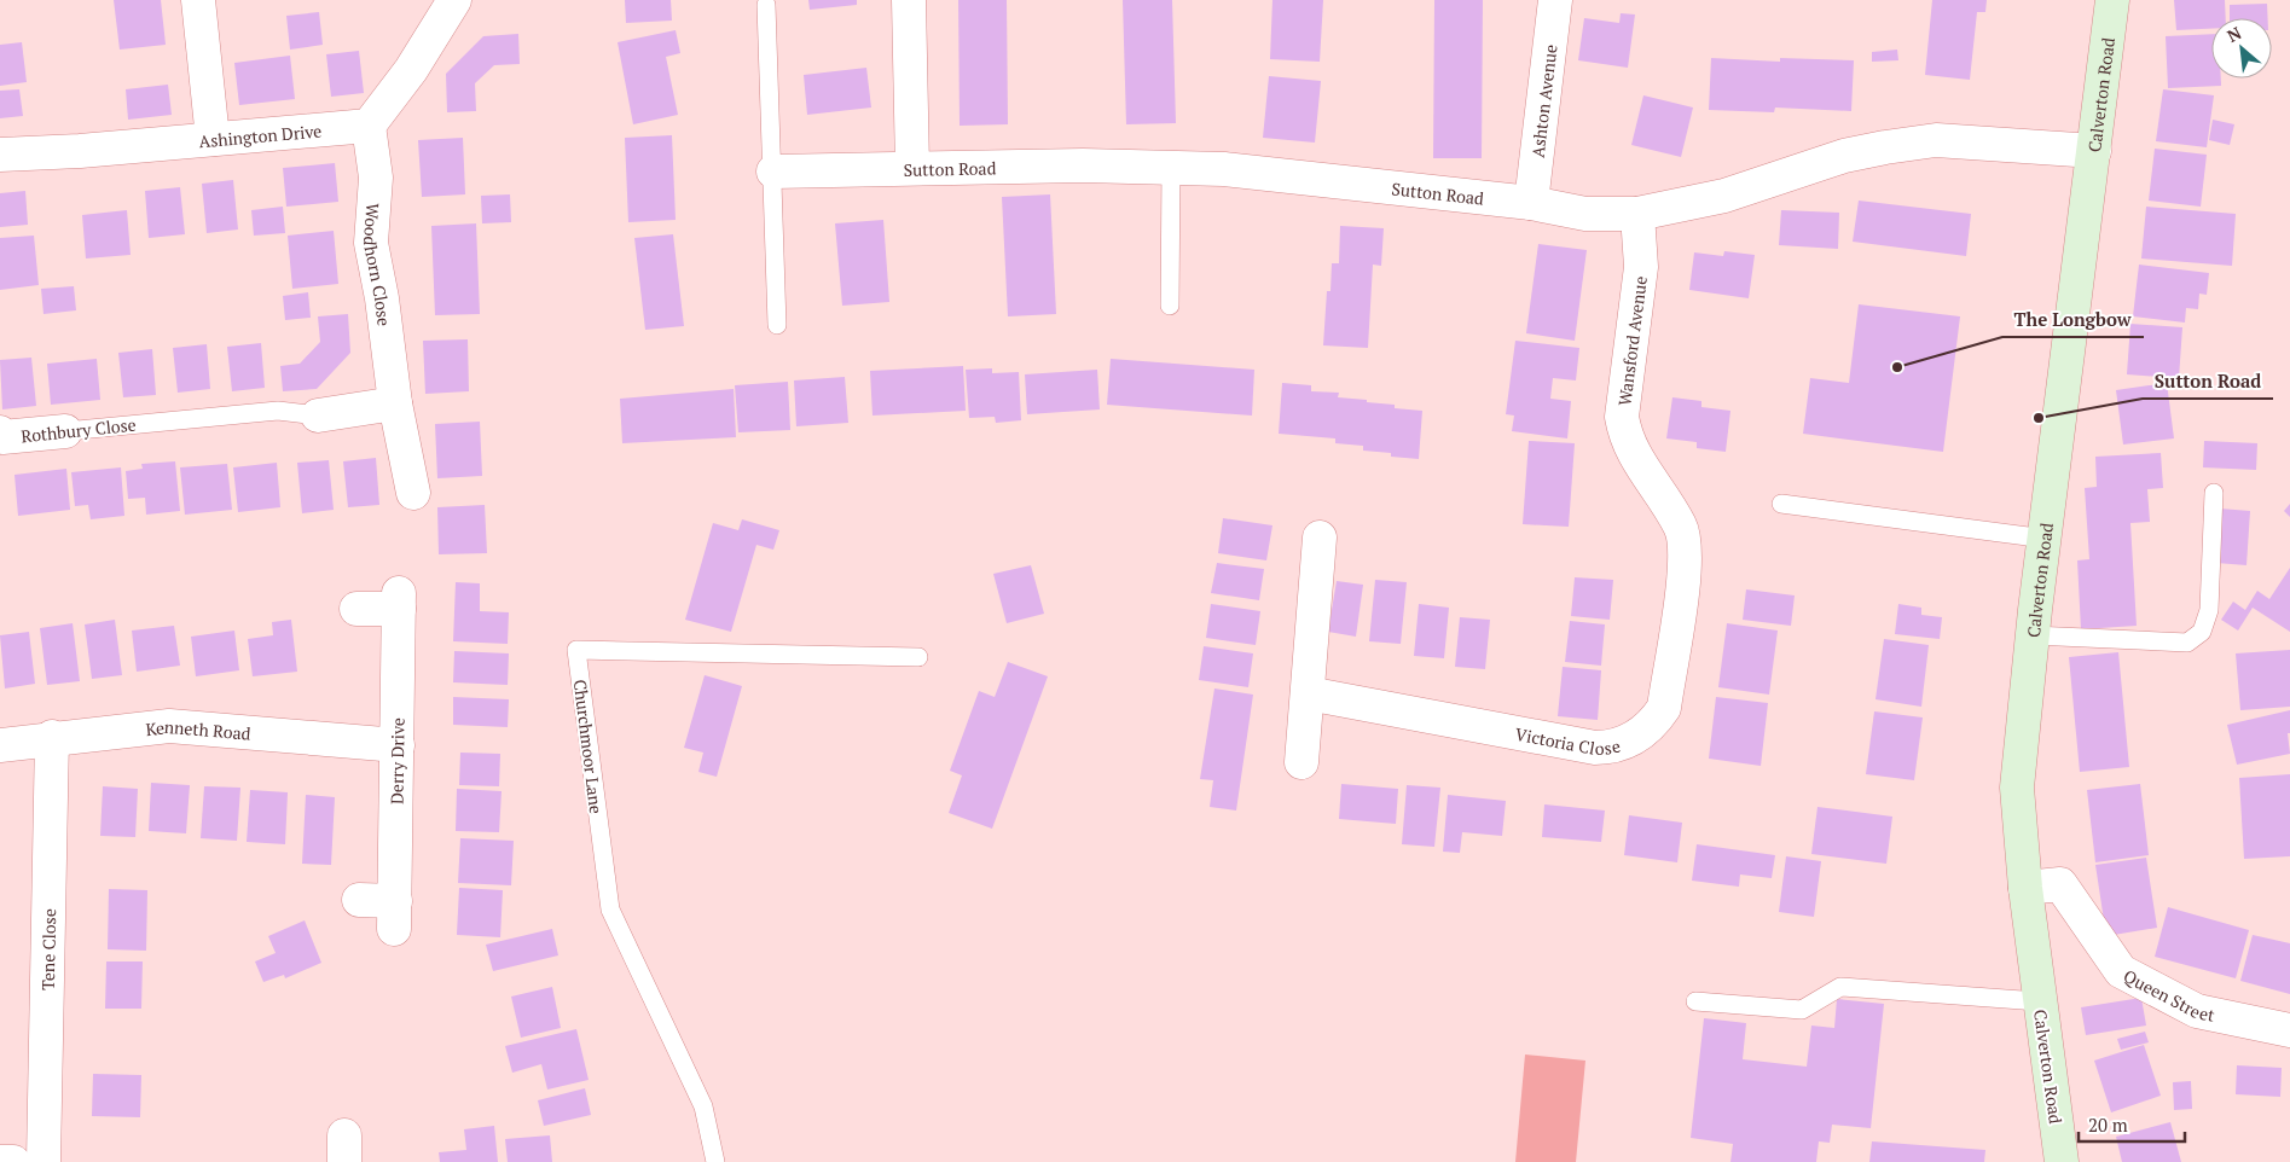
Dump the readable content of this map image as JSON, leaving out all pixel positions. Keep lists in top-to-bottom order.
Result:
{
  "streets": {
    "street": [
      "Calverton Road",
      "Ashton Avenue",
      "Ashington Drive",
      "Sutton Road",
      "Woodhorn Close",
      "Wansford Avenue",
      "Rothbury Close",
      "Kenneth Road",
      "Victoria Close",
      "Derry Drive",
      "Tene Close",
      "Queen Street"
    ],
    "lane": ["Churchmoor Lane"]
  },
  "crossings": [
    ["Calverton Road", "Sutton Road"],
    ["Calverton Road", "Queen Street"],
    ["Ashton Avenue", "Sutton Road"],
    ["Ashington Drive", "Woodhorn Close"],
    ["Sutton Road", "Wansford Avenue"],
    ["Wansford Avenue", "Victoria Close"],
    ["Kenneth Road", "Derry Drive"],
    ["Kenneth Road", "Tene Close"]
  ],
  "places": ["The Longbow", "Sutton Road"],
  "scale_bar": "20 m",
  "north": "top left"
}
